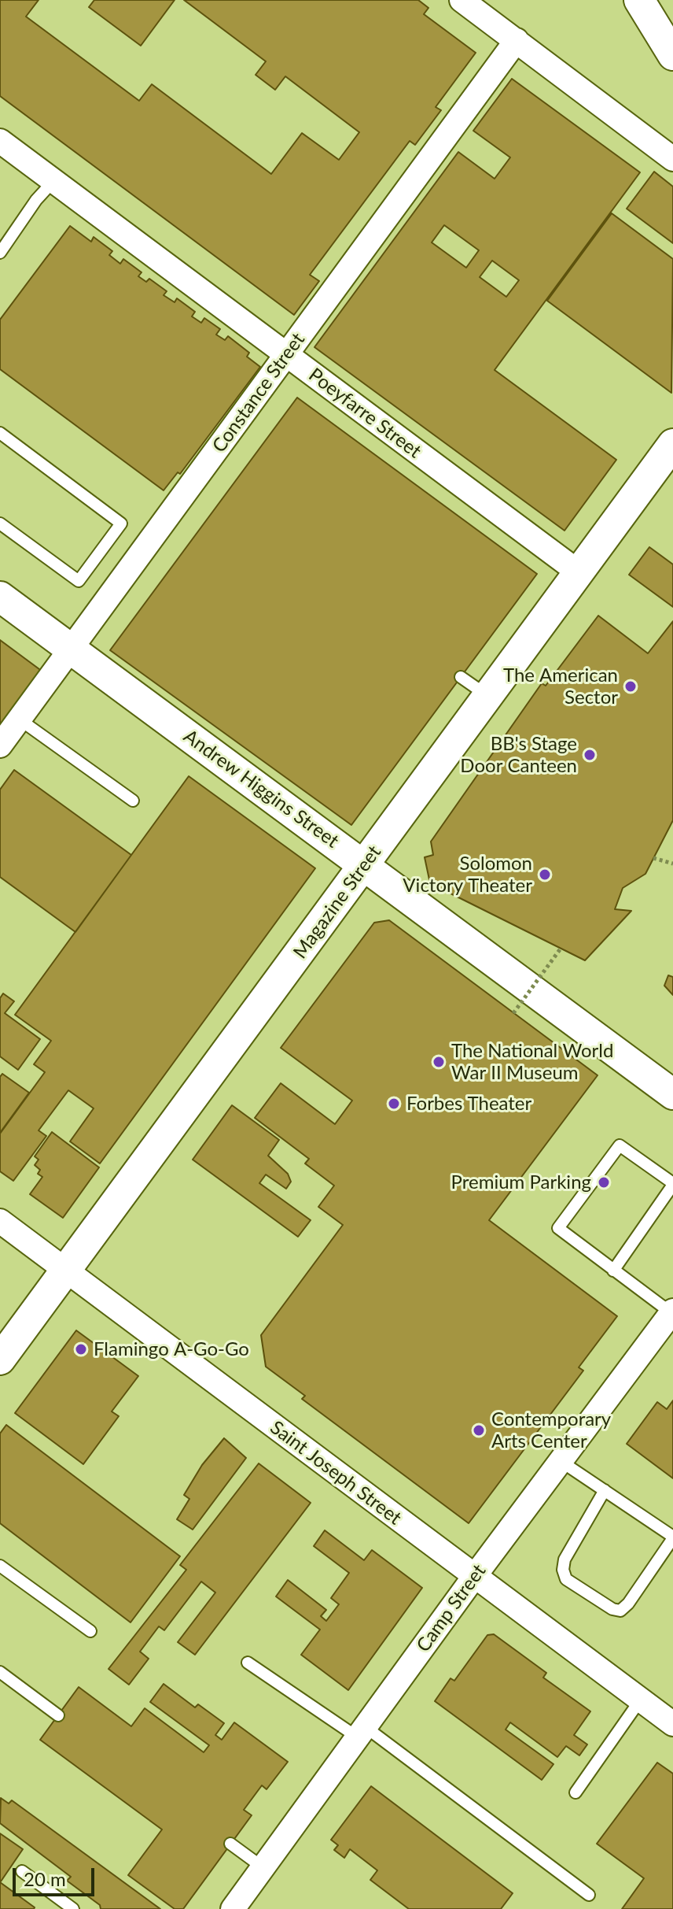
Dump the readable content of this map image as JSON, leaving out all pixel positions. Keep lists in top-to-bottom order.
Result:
{
  "streets": {
    "street": [
      "Constance Street",
      "Poeyfarre Street",
      "Andrew Higgins Street",
      "Magazine Street",
      "Saint Joseph Street",
      "Camp Street"
    ]
  },
  "crossings": [
    ["Constance Street", "Poeyfarre Street"],
    ["Constance Street", "Andrew Higgins Street"],
    ["Poeyfarre Street", "Magazine Street"],
    ["Andrew Higgins Street", "Magazine Street"],
    ["Magazine Street", "Saint Joseph Street"],
    ["Saint Joseph Street", "Camp Street"]
  ],
  "places": [
    "The American Sector",
    "BB's Stage Door Canteen",
    "Solomon Victory Theater",
    "The National World War II Museum",
    "Forbes Theater",
    "Premium Parking",
    "Flamingo A-Go-Go",
    "Contemporary Arts Center"
  ],
  "scale_bar": "20 m"
}
